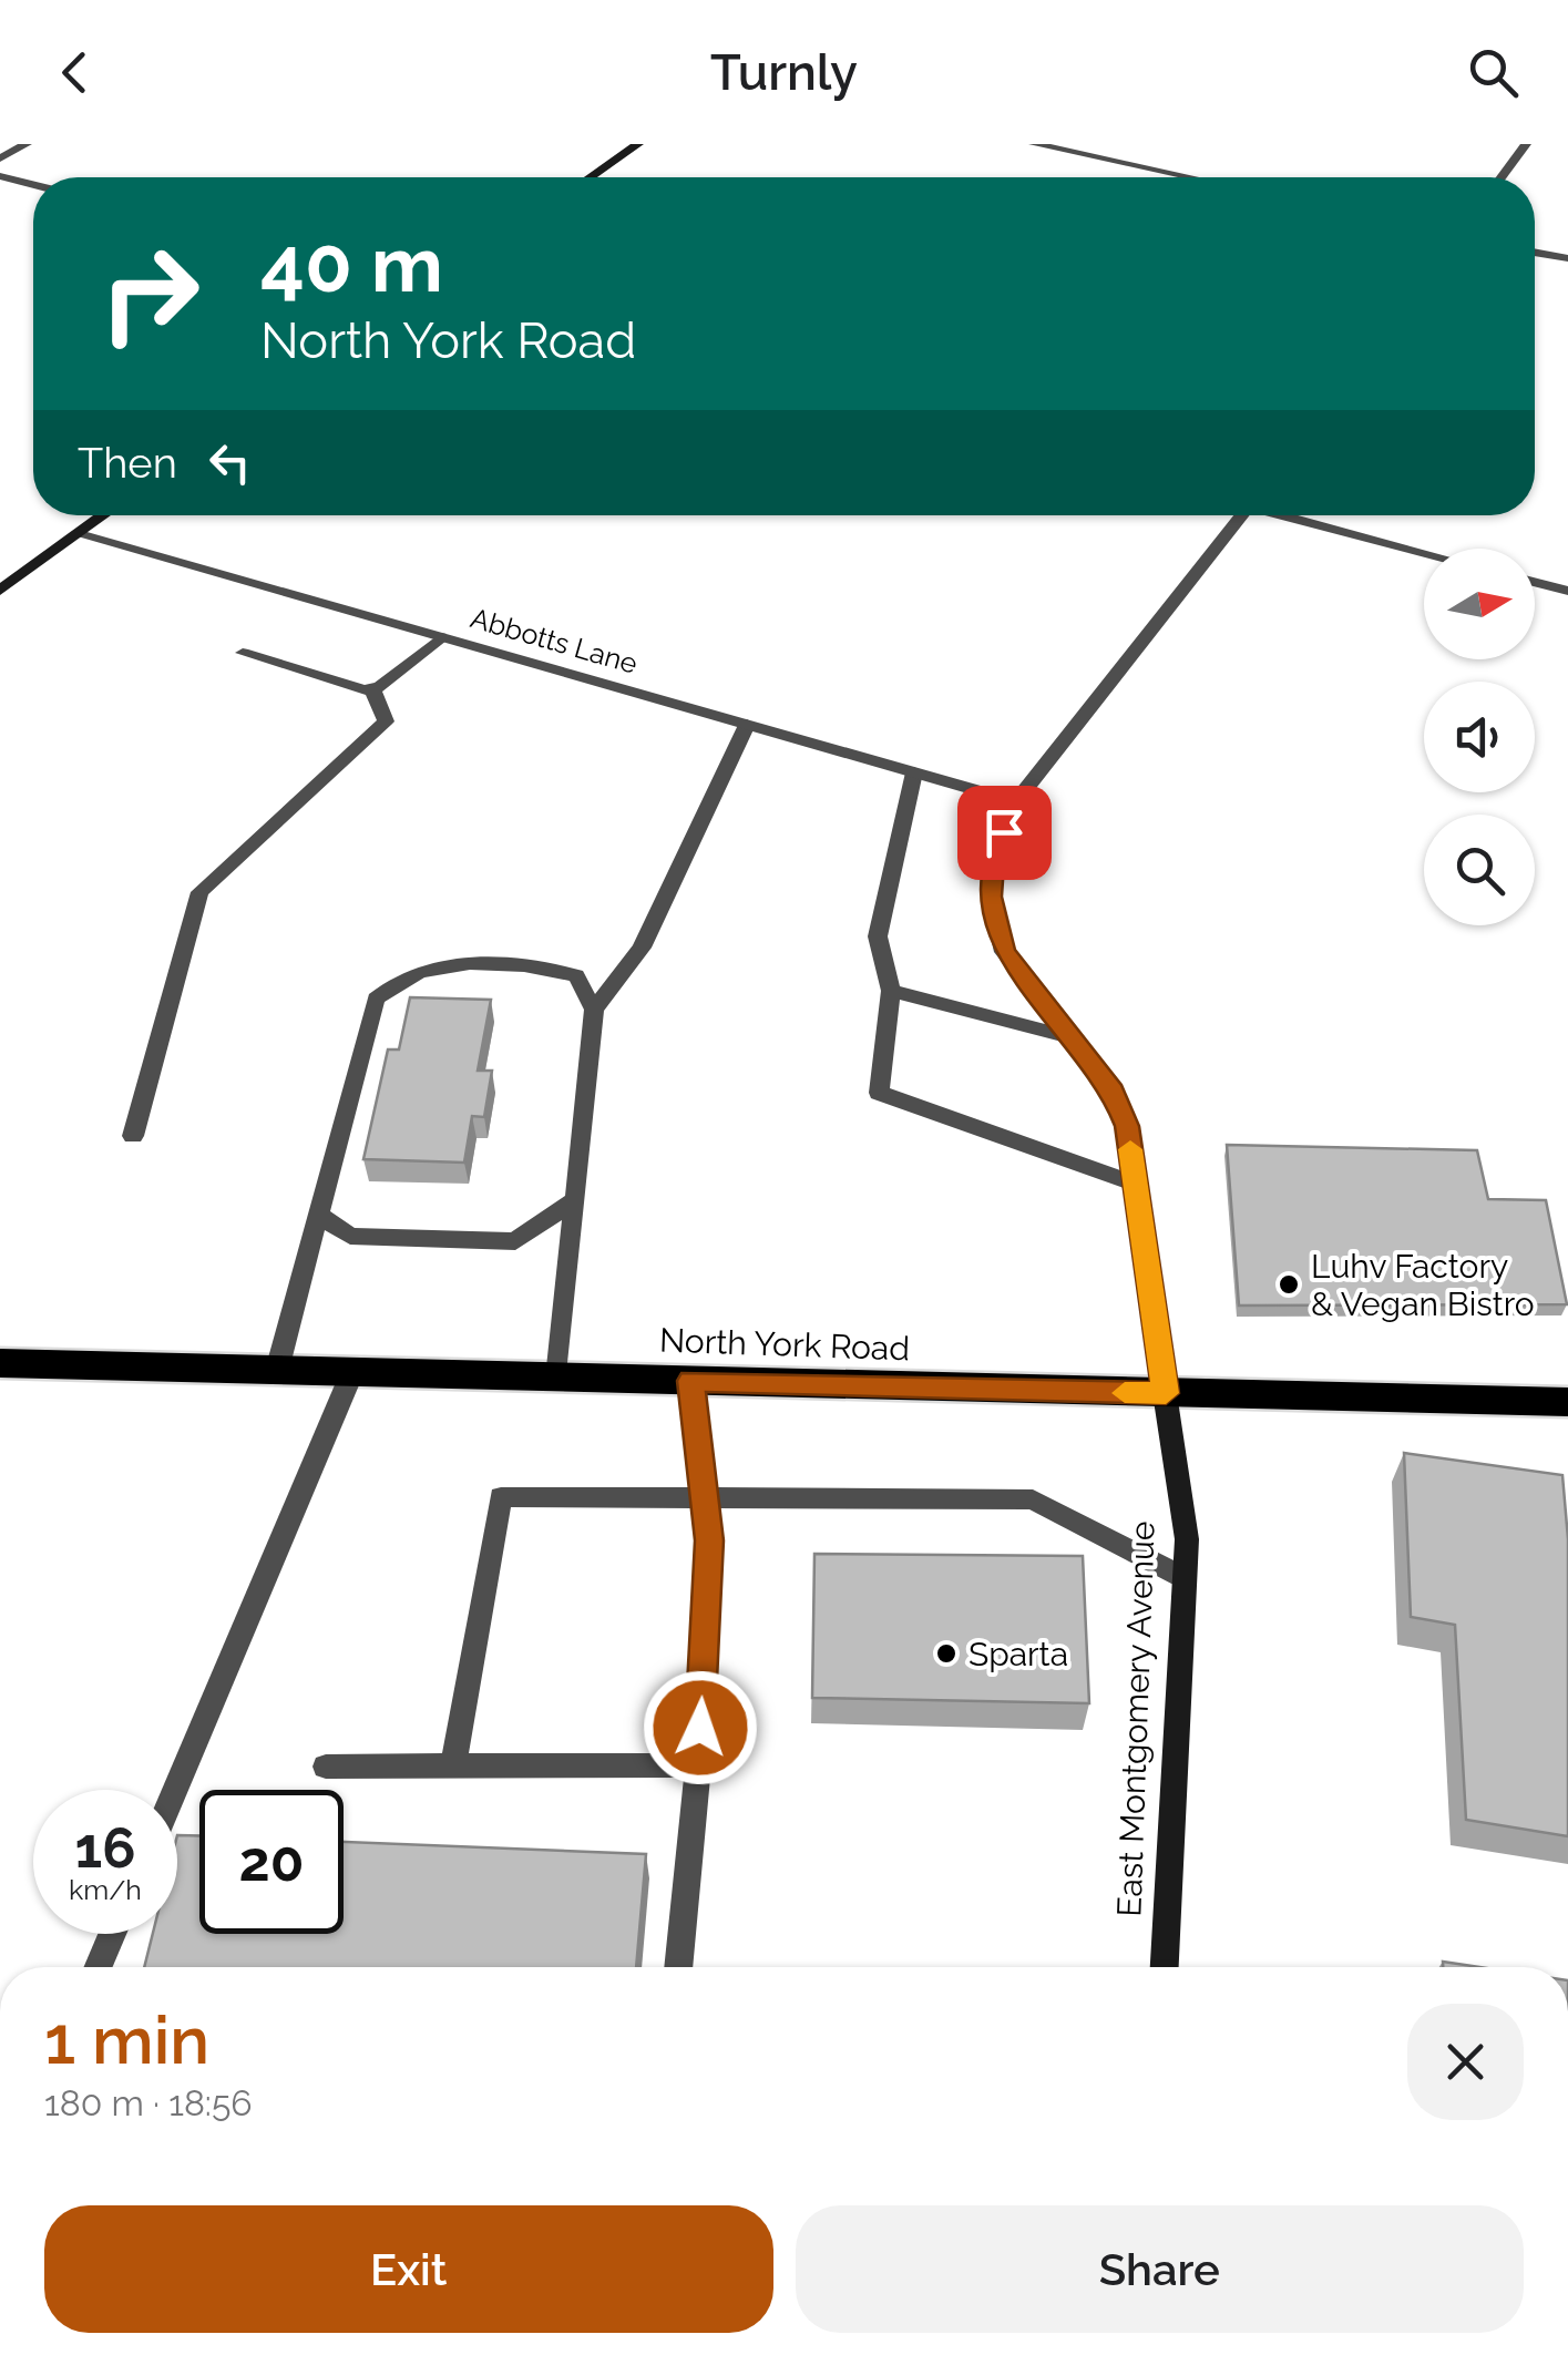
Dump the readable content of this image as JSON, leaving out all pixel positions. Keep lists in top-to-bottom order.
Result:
{
  "streets": {
    "highway": ["North York Road"],
    "main road": ["East Montgomery Avenue"],
    "street": ["Abbotts Lane"]
  },
  "crossings": [
    ["North York Road", "East Montgomery Avenue"]
  ],
  "places": ["Luhv Factory & Vegan Bistro", "Sparta"],
  "north": "right",
  "page": {
    "header": "Turnly",
    "turn": ["40 m", "North York Road"],
    "then": "Then",
    "speed": "16 km/h",
    "limit": "20",
    "heading": ["1 min", "180 m · 18:56"],
    "buttons": ["Exit", "Share"]
  }
}
